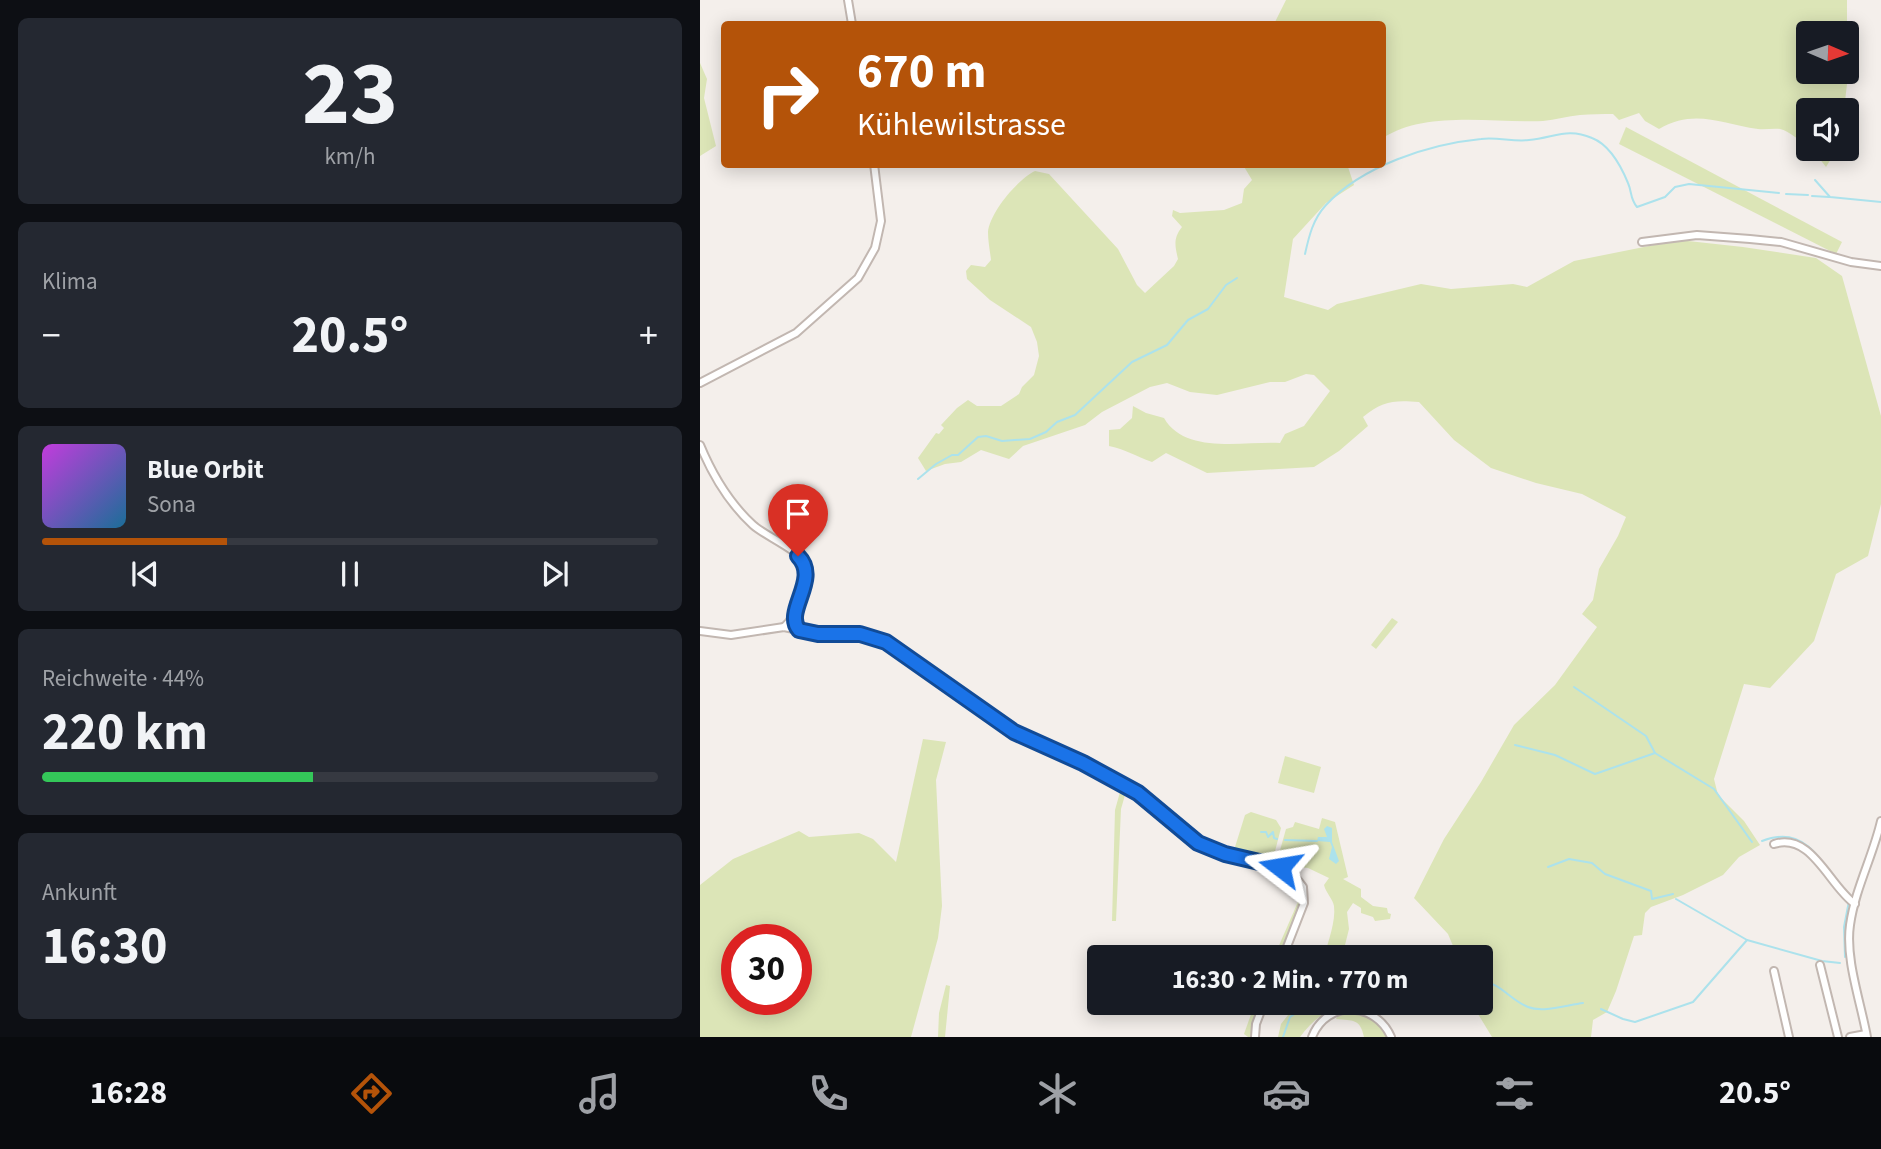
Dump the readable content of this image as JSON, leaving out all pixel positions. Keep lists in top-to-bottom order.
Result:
{
  "north": "right",
  "page": {
    "tile": [
      ["23", "km/h"],
      "Klima",
      ["Reichweite · 44%", "220 km"],
      ["Ankunft", "16:30"]
    ],
    "turn": ["670 m", "Kühlewilstrasse"],
    "heat": ["−", "20.5°", "+"],
    "song": ["Blue Orbit", "Sona"],
    "limit": "30",
    "trip": "16:30 · 2 Min. · 770 m",
    "tabs": ["16:28", "20.5°"]
  }
}
